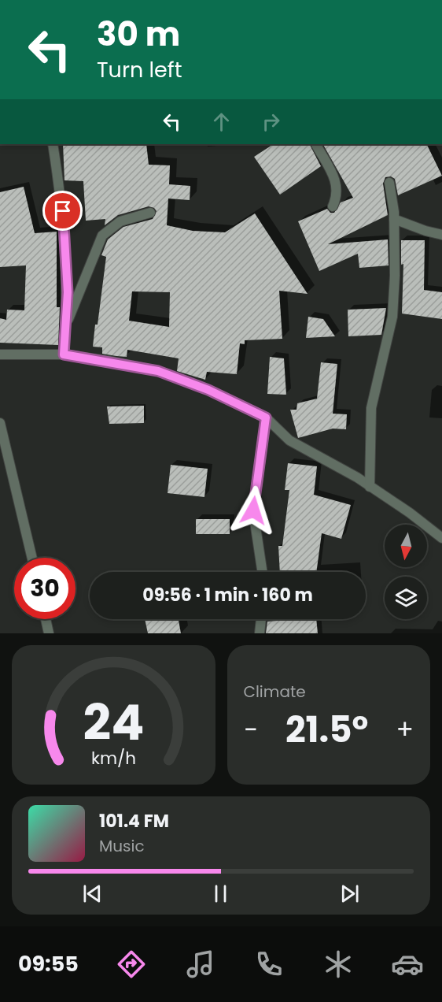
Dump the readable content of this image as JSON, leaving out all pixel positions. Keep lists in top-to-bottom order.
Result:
{
  "north": "bottom",
  "page": {
    "turn": ["30 m", "Turn left"],
    "limit": "30",
    "trip": "09:56 · 1 min · 160 m",
    "tile": "Climate",
    "heat": ["−", "21.5°", "+"],
    "song": ["101.4 FM", "Music"],
    "tabs": "09:55",
    "gauge": ["24", "km/h"]
  }
}
